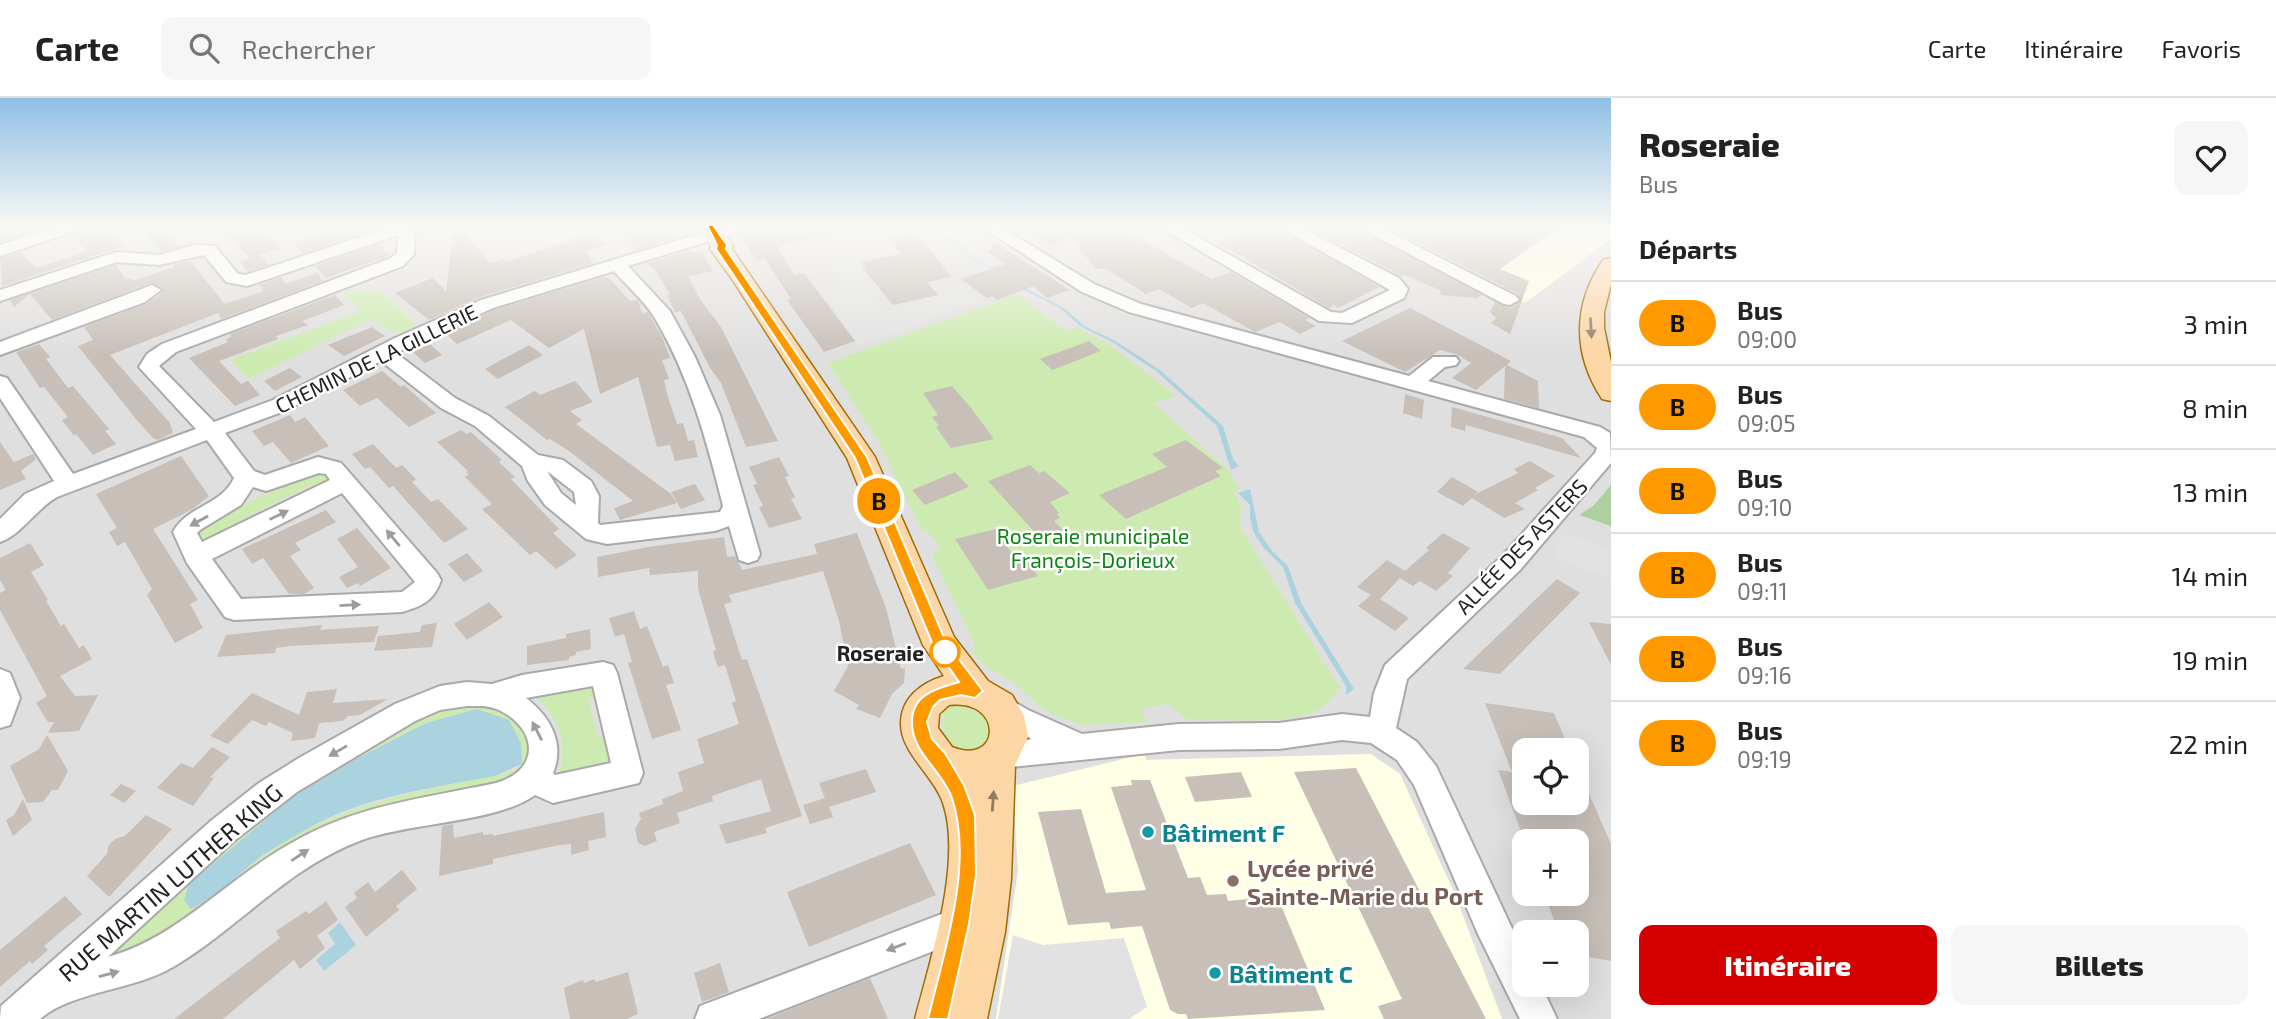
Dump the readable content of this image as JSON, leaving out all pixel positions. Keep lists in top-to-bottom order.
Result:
{
  "streets": {
    "street": ["CHEMIN DE LA GILLERIE", "ALLÉE DES ASTERS", "RUE MARTIN LUTHER KING"]
  },
  "parks": ["Roseraie municipale François-Dorieux"],
  "places": [
    "Roseraie",
    "Bâtiment F",
    "Lycée privé Sainte-Marie du Port",
    "Bâtiment C"
  ],
  "lines": ["bus line B"],
  "page": {
    "header": "Carte",
    "search": "Rechercher",
    "nav": ["Carte", "Itinéraire", "Favoris"],
    "on_map": "B",
    "heading": [
      ["Roseraie", "Bus"],
      "Départs"
    ],
    "list": [
      {
        "mark": "B",
        "name": "Bus",
        "note": "09:00",
        "value": "3 min"
      },
      {
        "mark": "B",
        "name": "Bus",
        "note": "09:05",
        "value": "8 min"
      },
      {
        "mark": "B",
        "name": "Bus",
        "note": "09:10",
        "value": "13 min"
      },
      {
        "mark": "B",
        "name": "Bus",
        "note": "09:11",
        "value": "14 min"
      },
      {
        "mark": "B",
        "name": "Bus",
        "note": "09:16",
        "value": "19 min"
      },
      {
        "mark": "B",
        "name": "Bus",
        "note": "09:19",
        "value": "22 min"
      }
    ],
    "map_buttons": ["+", "−"],
    "buttons": ["Itinéraire", "Billets"]
  }
}
